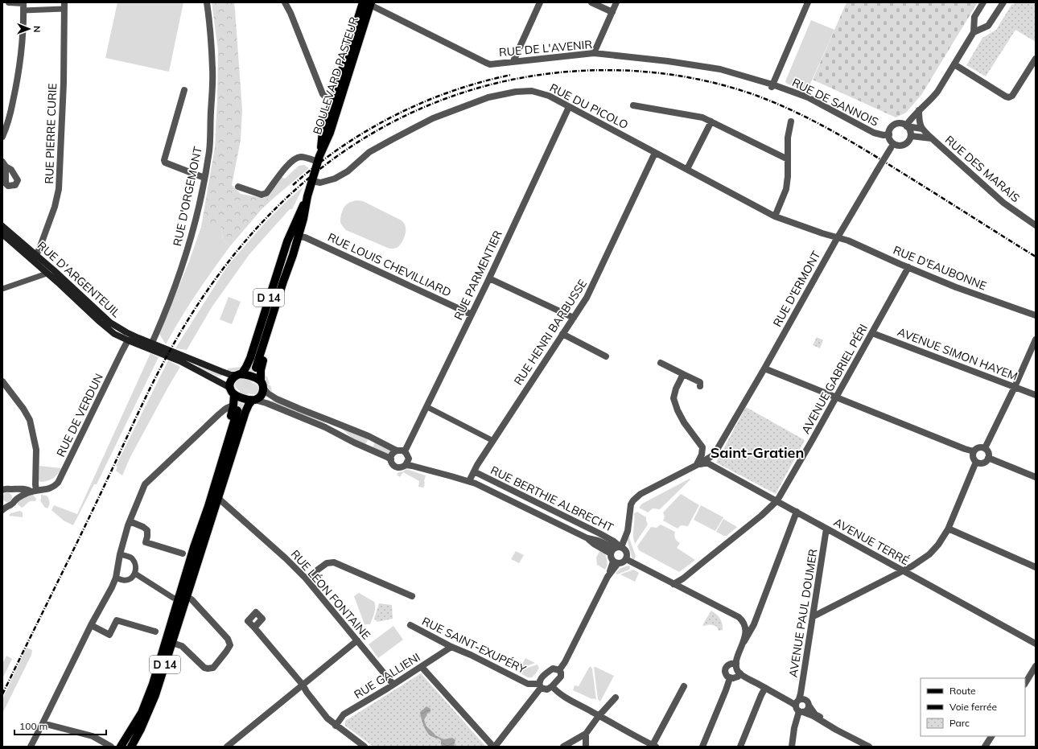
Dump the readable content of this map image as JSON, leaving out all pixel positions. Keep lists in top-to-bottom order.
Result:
{
  "streets": {
    "main road": ["BOULEVARD PASTEUR", "RUE D'ARGENTEUIL", "D 14"],
    "street": [
      "RUE DE L'AVENIR",
      "RUE DE SANNOIS",
      "RUE DU PICOLO",
      "RUE PIERRE CURIE",
      "RUE DES MARAIS",
      "RUE D'ORGEMONT",
      "RUE LOUIS CHEVILLIARD",
      "RUE D'EAUBONNE",
      "RUE PARMENTIER",
      "RUE D'ERMONT",
      "RUE HENRI BARBUSSE",
      "AVENUE SIMON HAYEM",
      "AVENUE GABRIEL PÉRI",
      "RUE DE VERDUN",
      "RUE BERTHIE ALBRECHT",
      "AVENUE TERRÉ",
      "RUE LÉON FONTAINE",
      "AVENUE PAUL DOUMER",
      "RUE SAINT-EXUPÉRY",
      "RUE GALLIENI"
    ]
  },
  "crossings": [
    ["RUE DE L'AVENIR", "BOULEVARD PASTEUR"],
    ["RUE DE L'AVENIR", "RUE DE SANNOIS"],
    ["BOULEVARD PASTEUR", "RUE DU PICOLO"],
    ["BOULEVARD PASTEUR", "RUE LOUIS CHEVILLIARD"],
    ["BOULEVARD PASTEUR", "RUE D'ARGENTEUIL"],
    ["BOULEVARD PASTEUR", "D 14"],
    ["BOULEVARD PASTEUR", "RUE BERTHIE ALBRECHT"],
    ["RUE DE SANNOIS", "RUE DES MARAIS"],
    ["RUE DE SANNOIS", "RUE D'ERMONT"],
    ["RUE DU PICOLO", "RUE D'EAUBONNE"],
    ["RUE DU PICOLO", "RUE PARMENTIER"],
    ["RUE DU PICOLO", "RUE D'ERMONT"],
    ["RUE DU PICOLO", "RUE HENRI BARBUSSE"],
    ["RUE PIERRE CURIE", "RUE D'ARGENTEUIL"],
    ["RUE DES MARAIS", "RUE D'ERMONT"],
    ["RUE D'ORGEMONT", "RUE D'ARGENTEUIL"],
    ["RUE LOUIS CHEVILLIARD", "RUE PARMENTIER"],
    ["RUE D'EAUBONNE", "RUE D'ERMONT"],
    ["RUE D'EAUBONNE", "AVENUE GABRIEL PÉRI"],
    ["RUE PARMENTIER", "RUE BERTHIE ALBRECHT"],
    ["RUE D'ARGENTEUIL", "D 14"],
    ["RUE D'ARGENTEUIL", "RUE DE VERDUN"],
    ["RUE D'ARGENTEUIL", "RUE BERTHIE ALBRECHT"],
    ["RUE D'ERMONT", "RUE BERTHIE ALBRECHT"],
    ["RUE D'ERMONT", "AVENUE TERRÉ"],
    ["D 14", "RUE BERTHIE ALBRECHT"],
    ["D 14", "RUE LÉON FONTAINE"],
    ["RUE HENRI BARBUSSE", "RUE BERTHIE ALBRECHT"],
    ["AVENUE SIMON HAYEM", "AVENUE GABRIEL PÉRI"],
    ["AVENUE GABRIEL PÉRI", "AVENUE TERRÉ"],
    ["AVENUE TERRÉ", "AVENUE PAUL DOUMER"],
    ["RUE LÉON FONTAINE", "RUE GALLIENI"],
    ["RUE SAINT-EXUPÉRY", "RUE GALLIENI"]
  ],
  "districts": ["Saint-Gratien"],
  "legend": ["Route", "Voie ferrée", "Parc"],
  "scale_bar": "100 m",
  "north": "right"
}
